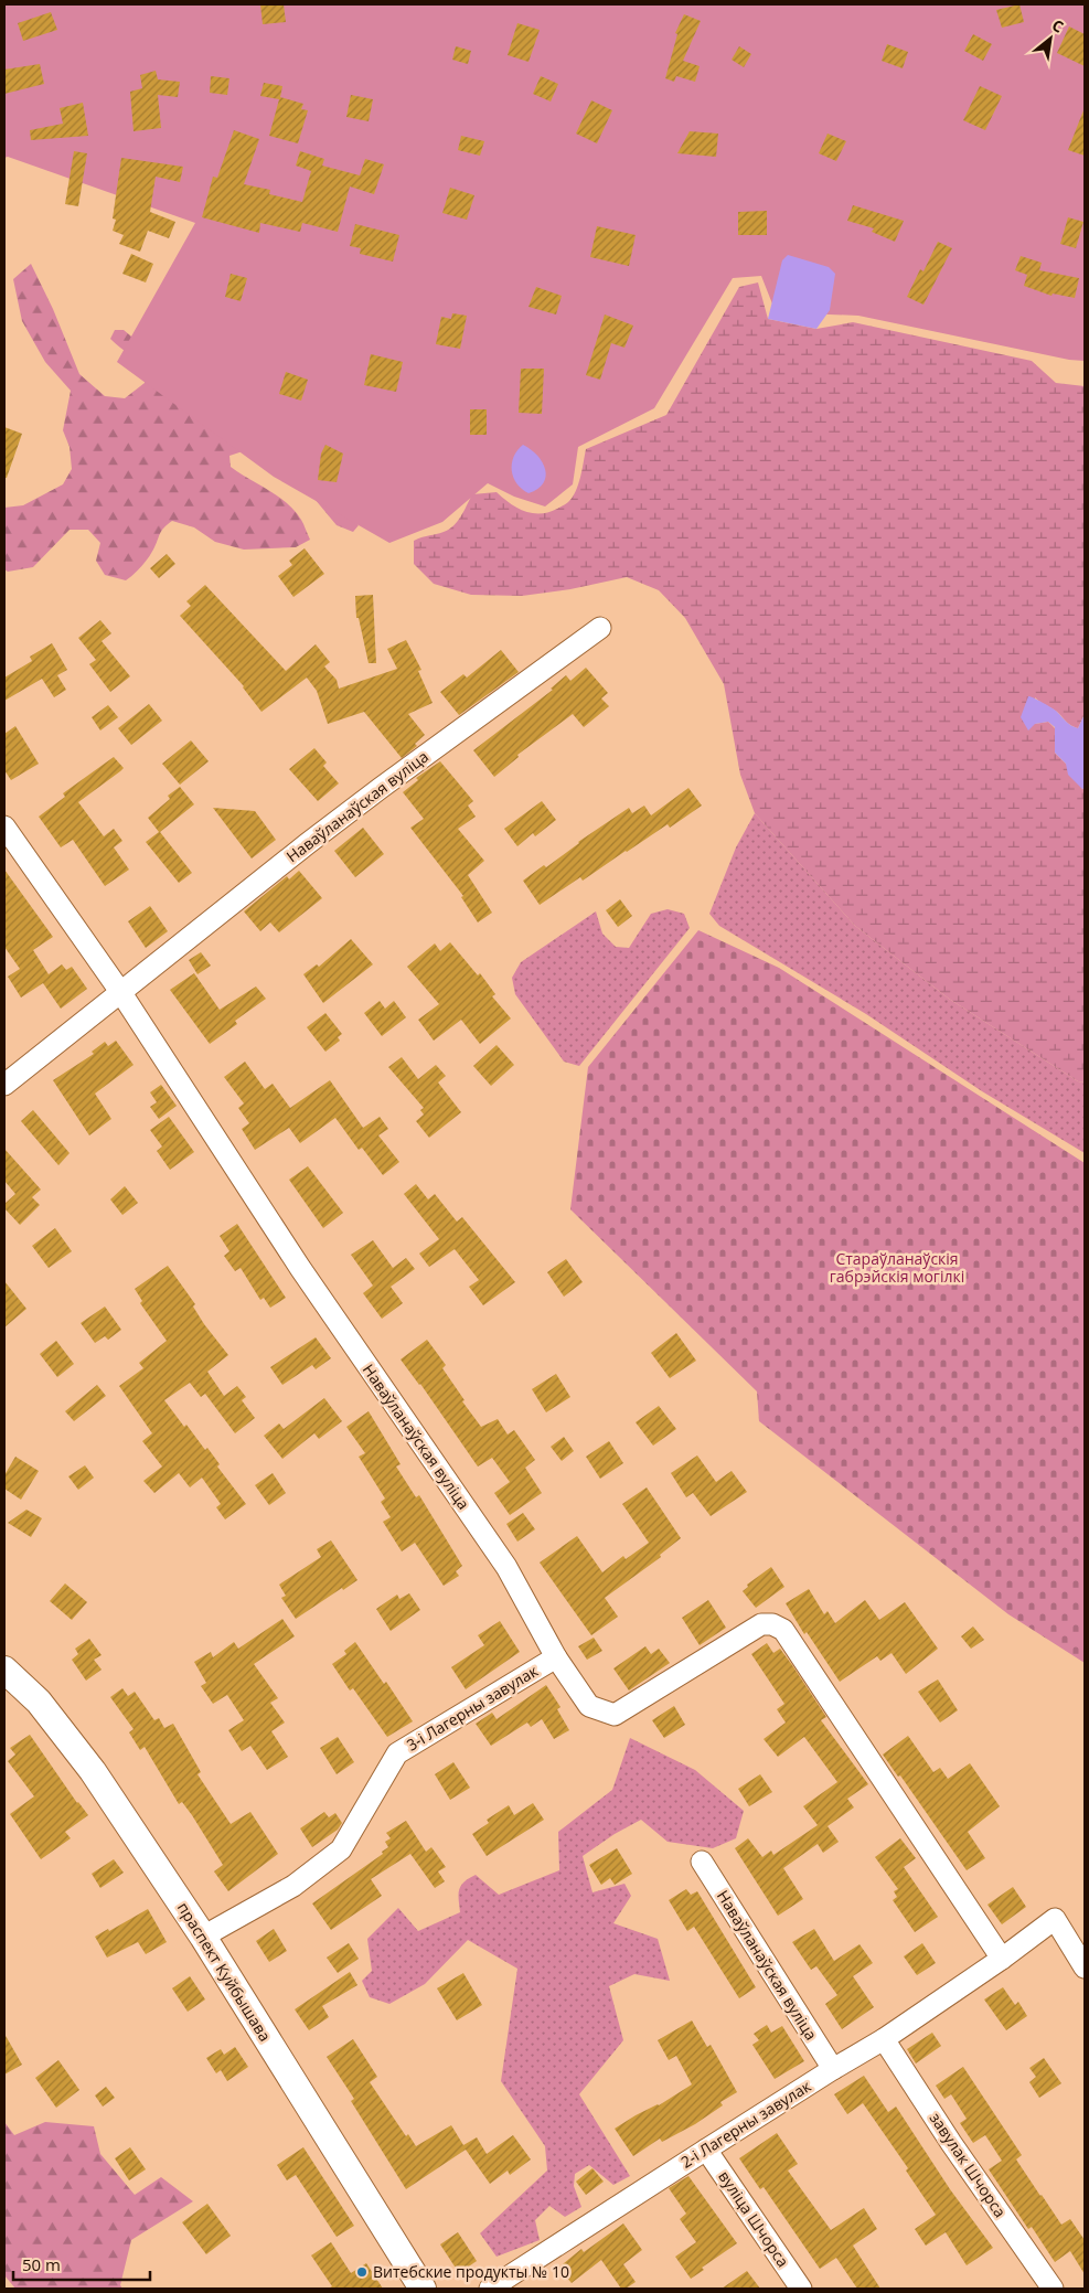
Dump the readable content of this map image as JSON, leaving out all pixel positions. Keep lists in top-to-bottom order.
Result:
{
  "streets": {
    "street": [
      "Наваўланаўская вуліца",
      "3-і Лагерны завулак",
      "праспект Куйбышава",
      "2-і Лагерны завулак",
      "завулак Шчорса",
      "вуліца Шчорса"
    ]
  },
  "crossings": [
    ["Наваўланаўская вуліца", "3-і Лагерны завулак"],
    ["Наваўланаўская вуліца", "2-і Лагерны завулак"],
    ["3-і Лагерны завулак", "праспект Куйбышава"],
    ["2-і Лагерны завулак", "завулак Шчорса"],
    ["2-і Лагерны завулак", "вуліца Шчорса"]
  ],
  "parks": ["Стараўланаўскія габрэйскія могілкі"],
  "places": ["Витебские продукты № 10"],
  "scale_bar": "50 m",
  "north": "top right"
}
